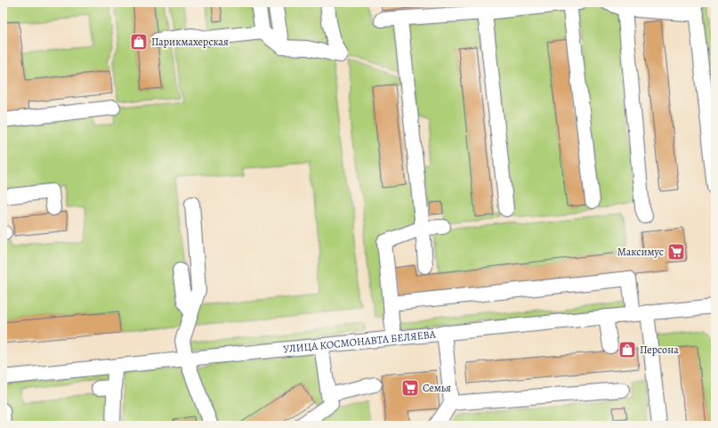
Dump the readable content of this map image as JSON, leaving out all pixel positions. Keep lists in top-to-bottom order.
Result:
{
  "streets": {
    "street": ["УЛИЦА КОСМОНАВТА БЕЛЯЕВА"]
  },
  "places": {
    "shop": ["Парикмахерская", "Персона"],
    "supermarket": ["Максимус", "Семья"]
  }
}
